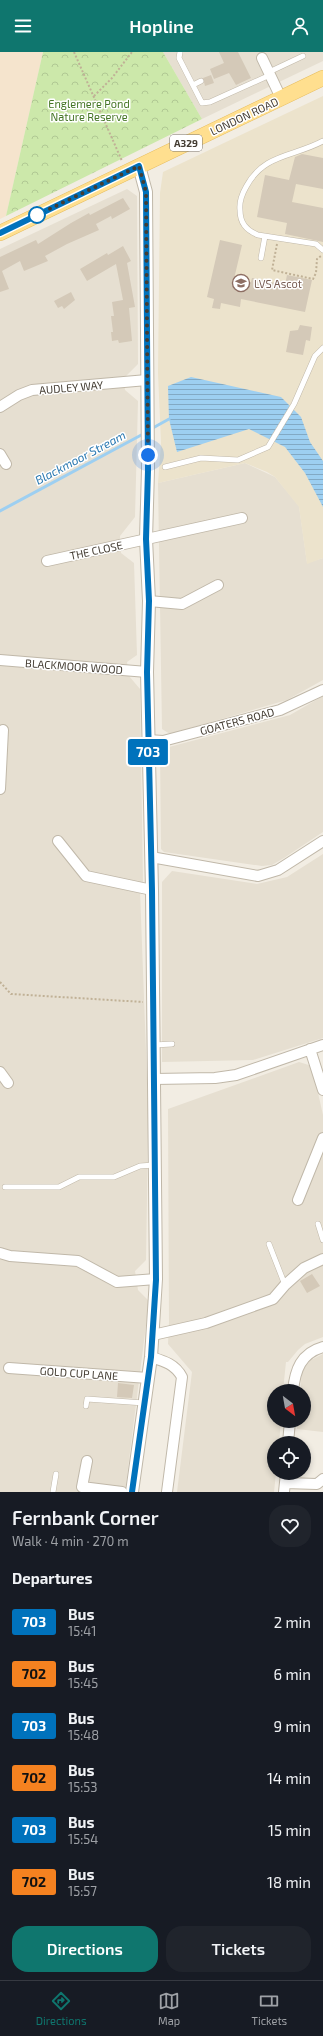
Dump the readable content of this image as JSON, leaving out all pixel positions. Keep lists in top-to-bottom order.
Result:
{
  "streets": {
    "main road": ["LONDON ROAD", "A329"],
    "street": [
      "AUDLEY WAY",
      "THE CLOSE",
      "BLACKMOOR WOOD",
      "GOATERS ROAD",
      "GOLD CUP LANE"
    ]
  },
  "water": ["Blackmoor Stream"],
  "parks": ["Englemere Pond Nature Reserve"],
  "places": {
    "school or university": ["LVS Ascot"]
  },
  "lines": ["bus line 703"],
  "north": "bottom right",
  "page": {
    "header": "Hopline",
    "on_map": "703",
    "heading": [
      ["Fernbank Corner", "Walk · 4 min · 270 m"],
      "Departures"
    ],
    "list": [
      {
        "mark": "703",
        "name": "Bus",
        "note": "15:41",
        "value": "2 min"
      },
      {
        "mark": "702",
        "name": "Bus",
        "note": "15:45",
        "value": "6 min"
      },
      {
        "mark": "703",
        "name": "Bus",
        "note": "15:48",
        "value": "9 min"
      },
      {
        "mark": "702",
        "name": "Bus",
        "note": "15:53",
        "value": "14 min"
      },
      {
        "mark": "703",
        "name": "Bus",
        "note": "15:54",
        "value": "15 min"
      },
      {
        "mark": "702",
        "name": "Bus",
        "note": "15:57",
        "value": "18 min"
      }
    ],
    "buttons": ["Directions", "Tickets"],
    "tabs": ["Directions", "Map", "Tickets"]
  }
}
